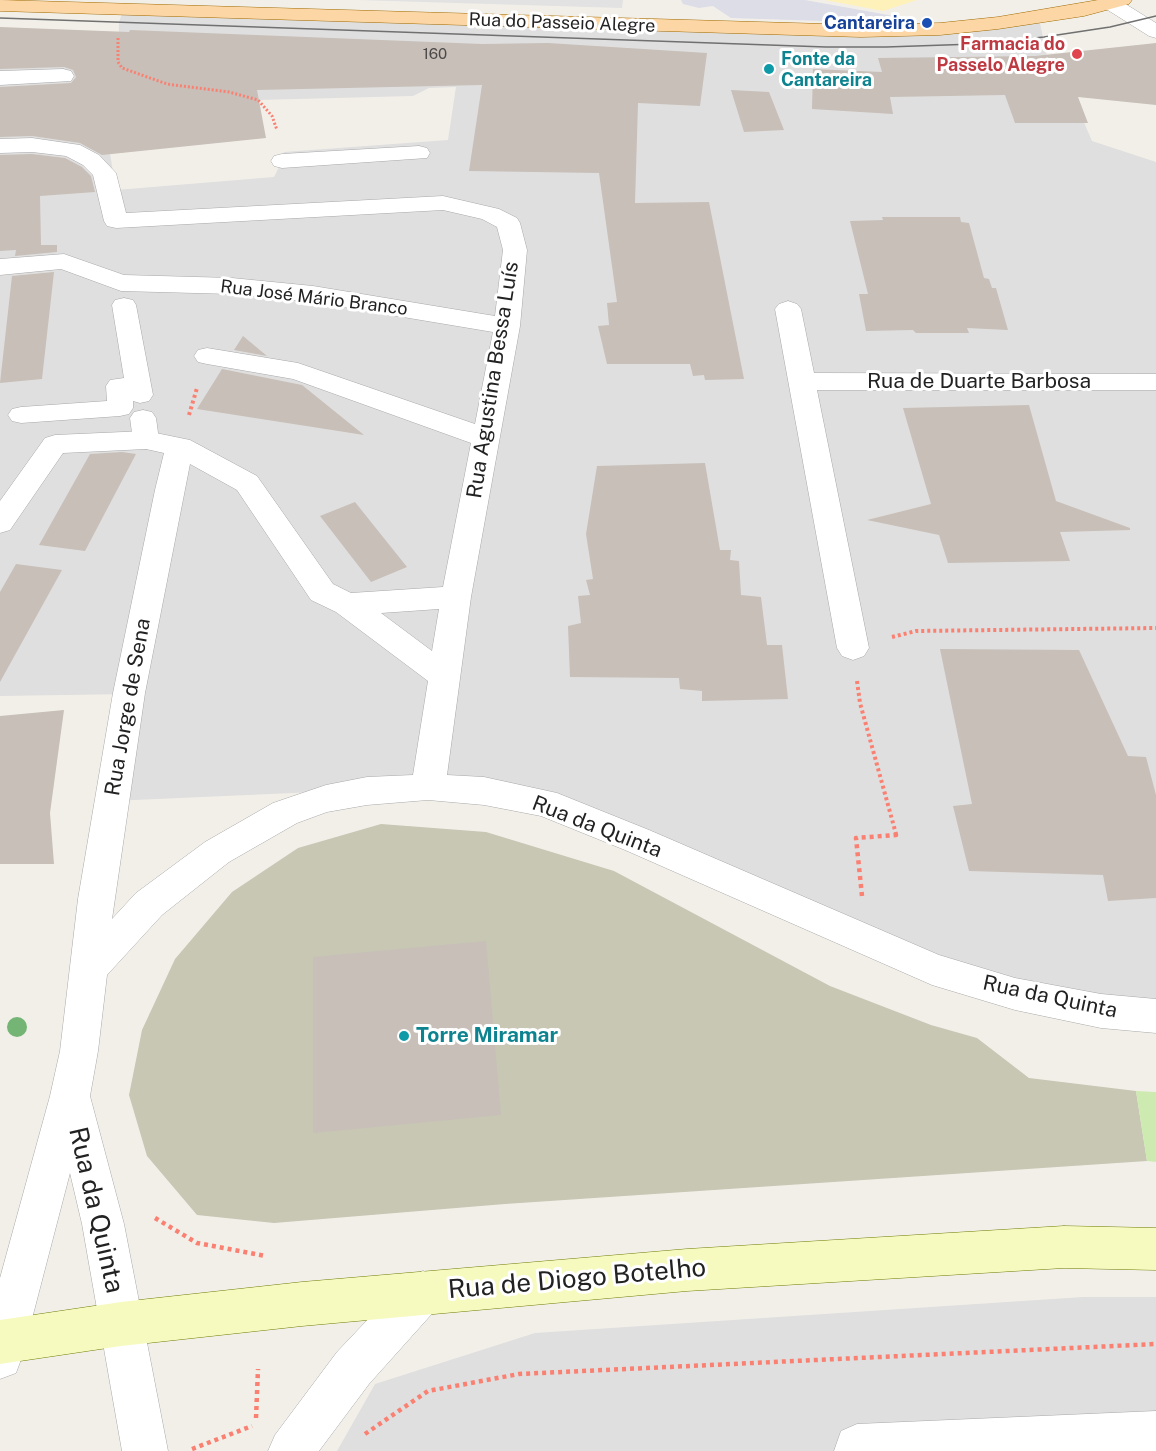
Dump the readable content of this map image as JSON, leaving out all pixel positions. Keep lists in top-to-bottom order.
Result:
{
  "streets": {
    "main road": ["Rua do Passeio Alegre", "Rua de Diogo Botelho"],
    "street": [
      "Rua José Mário Branco",
      "Rua Agustina Bessa Luís",
      "Rua de Duarte Barbosa",
      "Rua Jorge de Sena",
      "Rua da Quinta"
    ]
  },
  "crossings": [
    ["Rua José Mário Branco", "Rua Agustina Bessa Luís"],
    ["Rua Agustina Bessa Luís", "Rua da Quinta"],
    ["Rua Jorge de Sena", "Rua da Quinta"],
    ["Rua da Quinta", "Rua de Diogo Botelho"]
  ],
  "places": [
    "Cantareira",
    "Farmacia do Passelo Alegre",
    "Fonte da Cantareira",
    "Torre Miramar"
  ],
  "house_numbers": ["160"]
}
